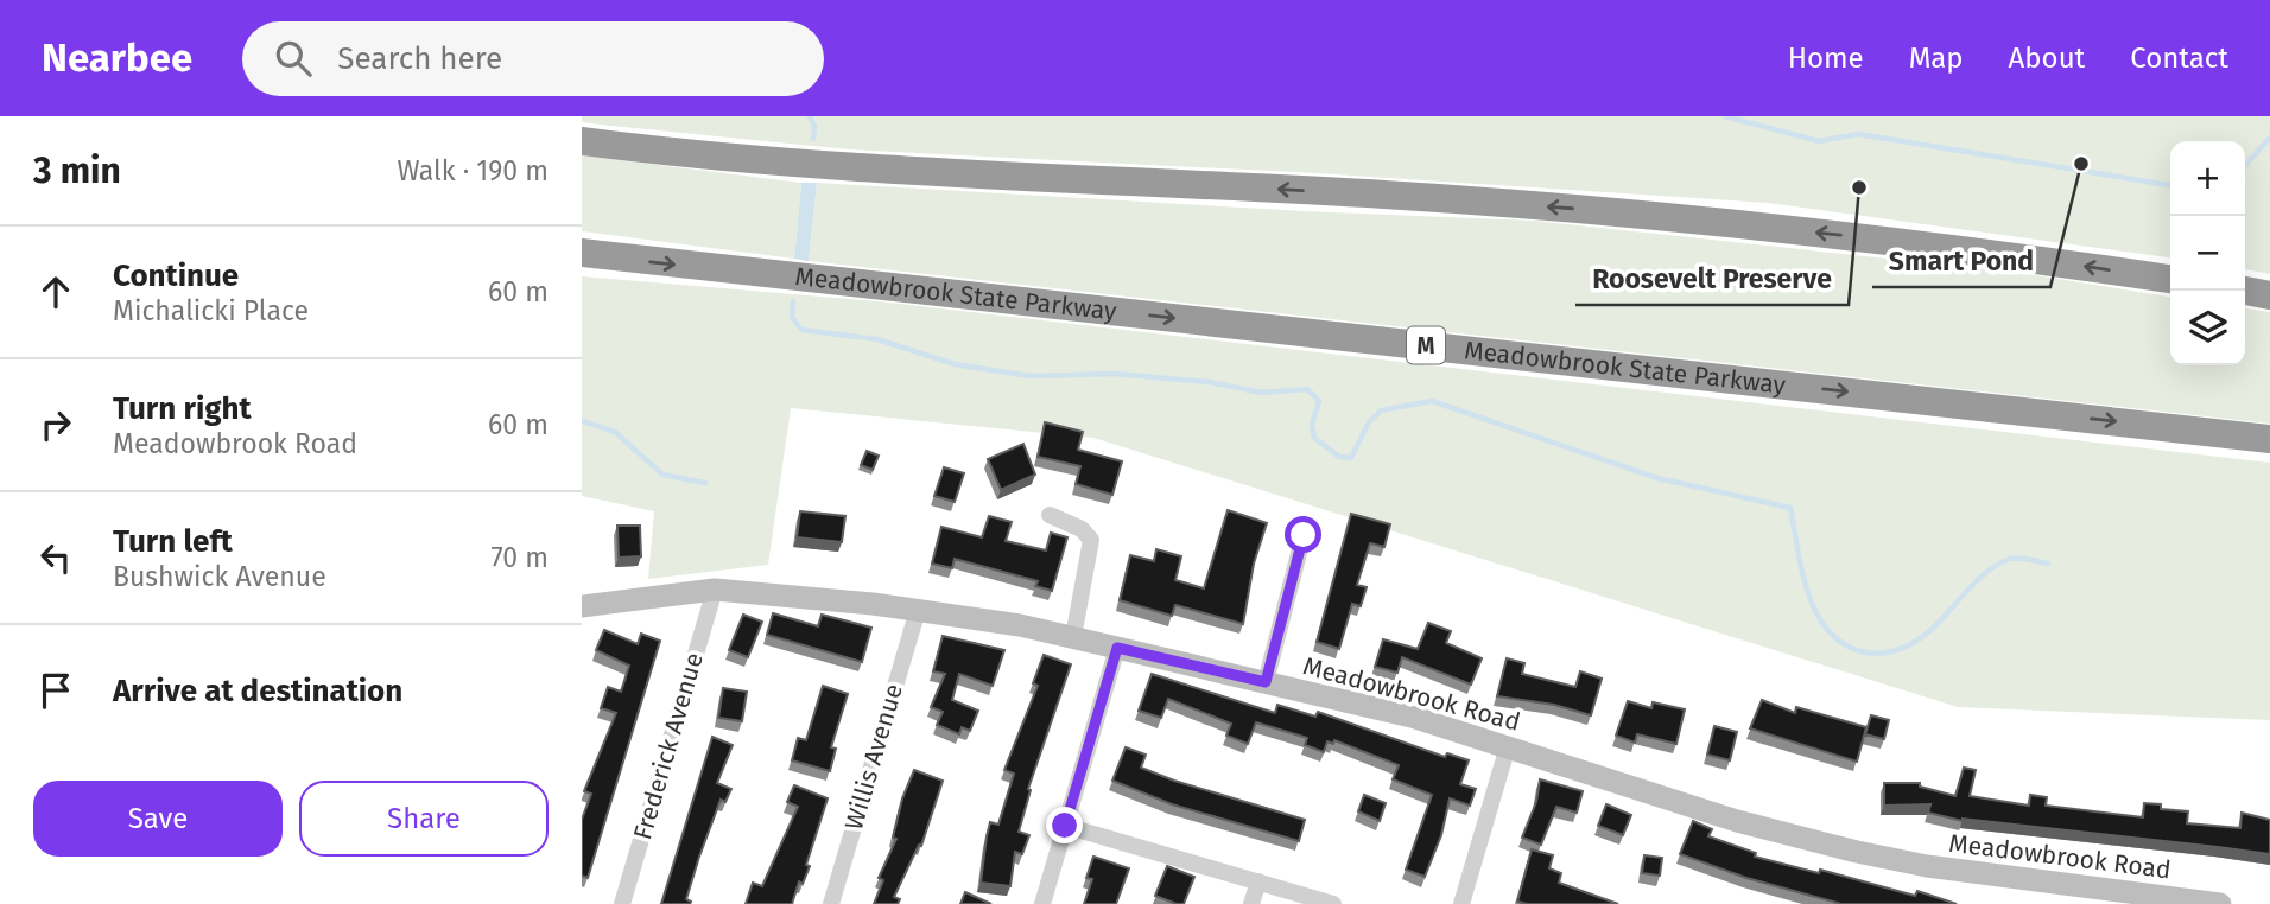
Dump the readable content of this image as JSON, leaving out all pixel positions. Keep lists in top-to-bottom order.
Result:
{
  "streets": {
    "highway": ["Meadowbrook State Parkway", "M"],
    "street": ["Meadowbrook Road", "Frederick Avenue", "Willis Avenue"]
  },
  "crossings": [
    ["Meadowbrook Road", "Frederick Avenue"],
    ["Meadowbrook Road", "Willis Avenue"]
  ],
  "places": ["Smart Pond", "Roosevelt Preserve"],
  "page": {
    "header": "Nearbee",
    "search": "Search here",
    "nav": [
      "Home",
      "Map",
      "About",
      "Contact"
    ],
    "heading": ["3 min", "Walk · 190 m"],
    "map_buttons": ["+", "−"],
    "list": [
      ["Continue", "Michalicki Place", "60 m"],
      ["Turn right", "Meadowbrook Road", "60 m"],
      ["Turn left", "Bushwick Avenue", "70 m"],
      "Arrive at destination"
    ],
    "buttons": ["Save", "Share"]
  }
}
